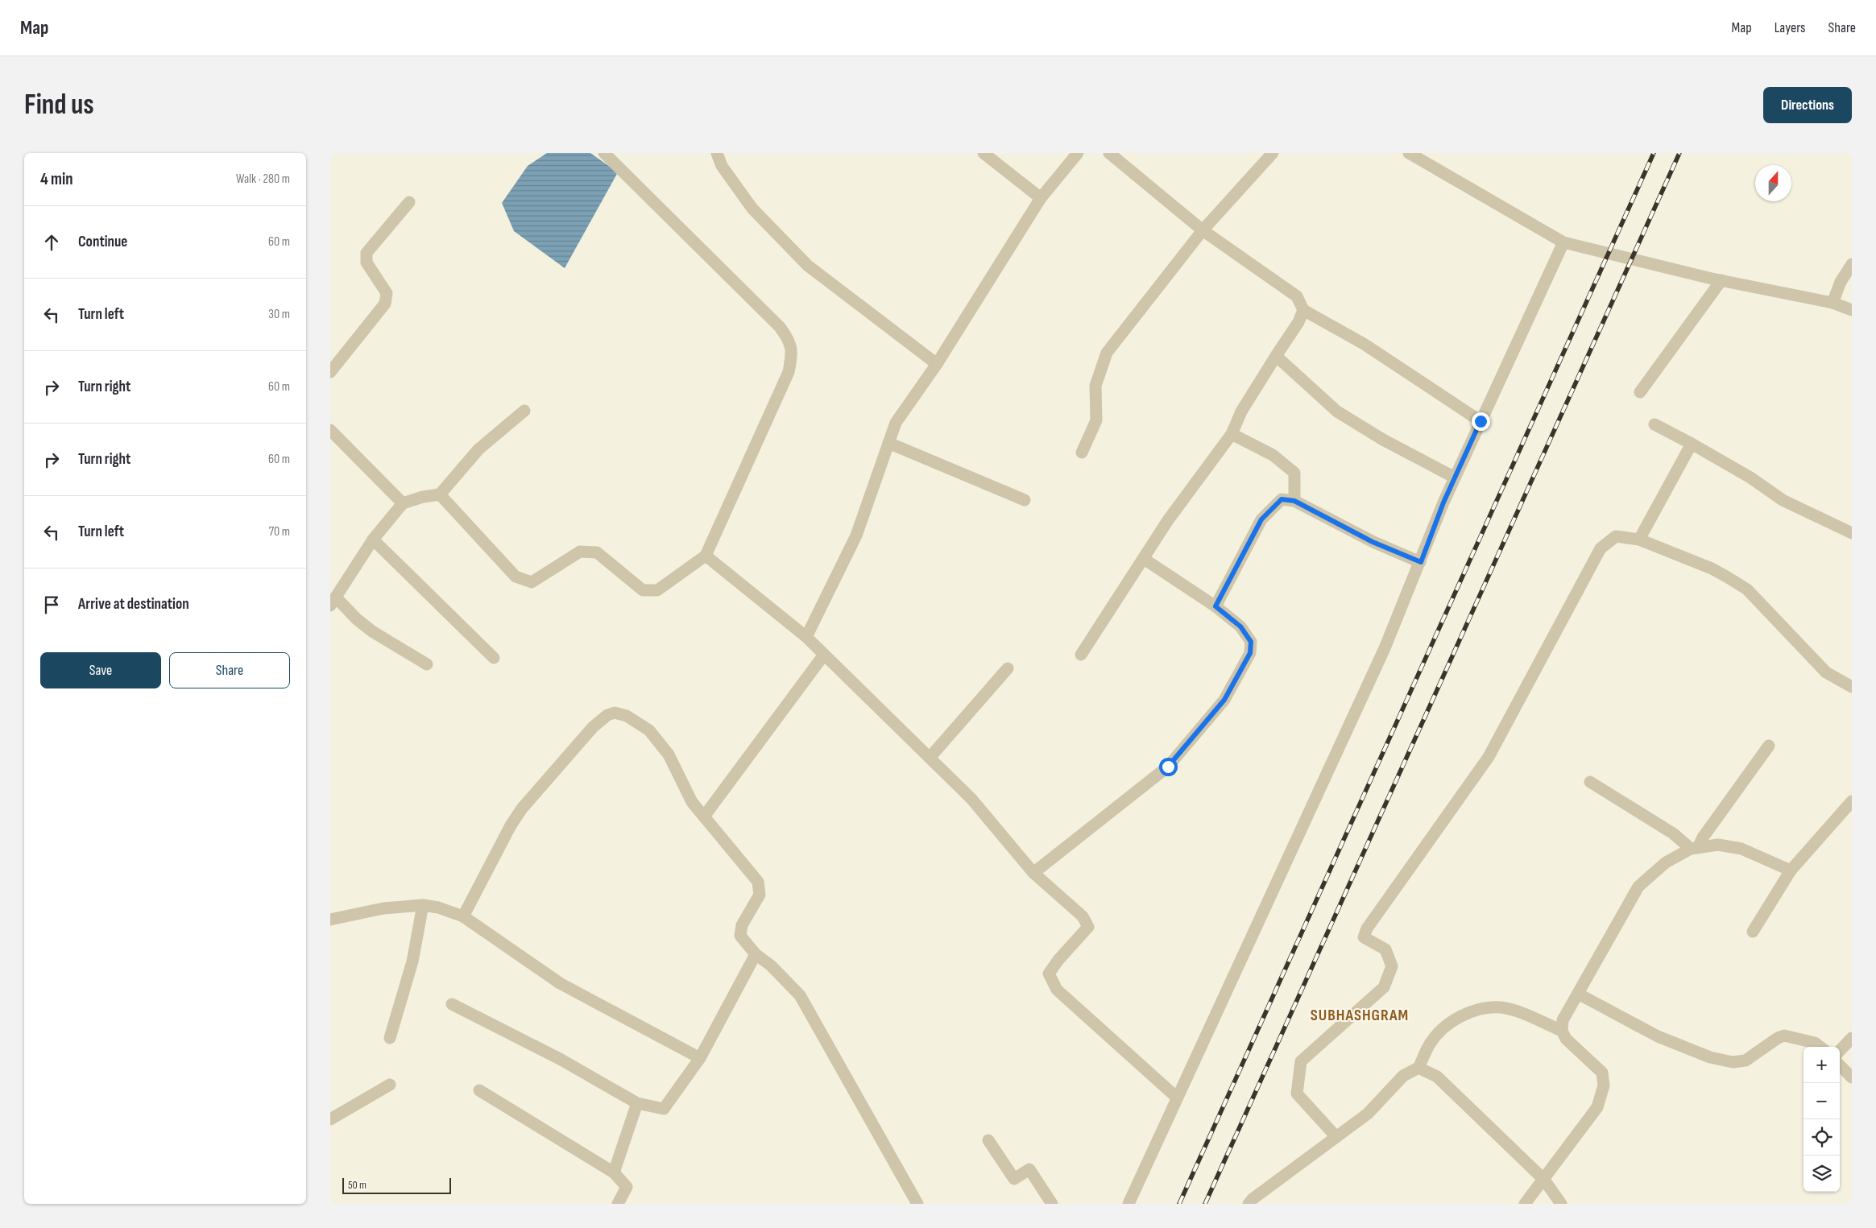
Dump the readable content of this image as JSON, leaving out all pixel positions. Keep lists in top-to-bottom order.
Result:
{
  "districts": ["SUBHASHGRAM"],
  "scale_bar": "50 m",
  "north": "top",
  "page": {
    "header": "Map",
    "nav": ["Map", "Layers", "Share"],
    "buttons": [
      "Directions",
      ["Save", "Share"]
    ],
    "title": "Find us",
    "heading": ["4 min", "Walk · 280 m"],
    "list": [
      ["Continue", "60 m"],
      ["Turn left", "30 m"],
      ["Turn right", "60 m"],
      ["Turn right", "60 m"],
      ["Turn left", "70 m"],
      "Arrive at destination"
    ],
    "map_buttons": ["+", "−"],
    "scale": "50 m"
  }
}
